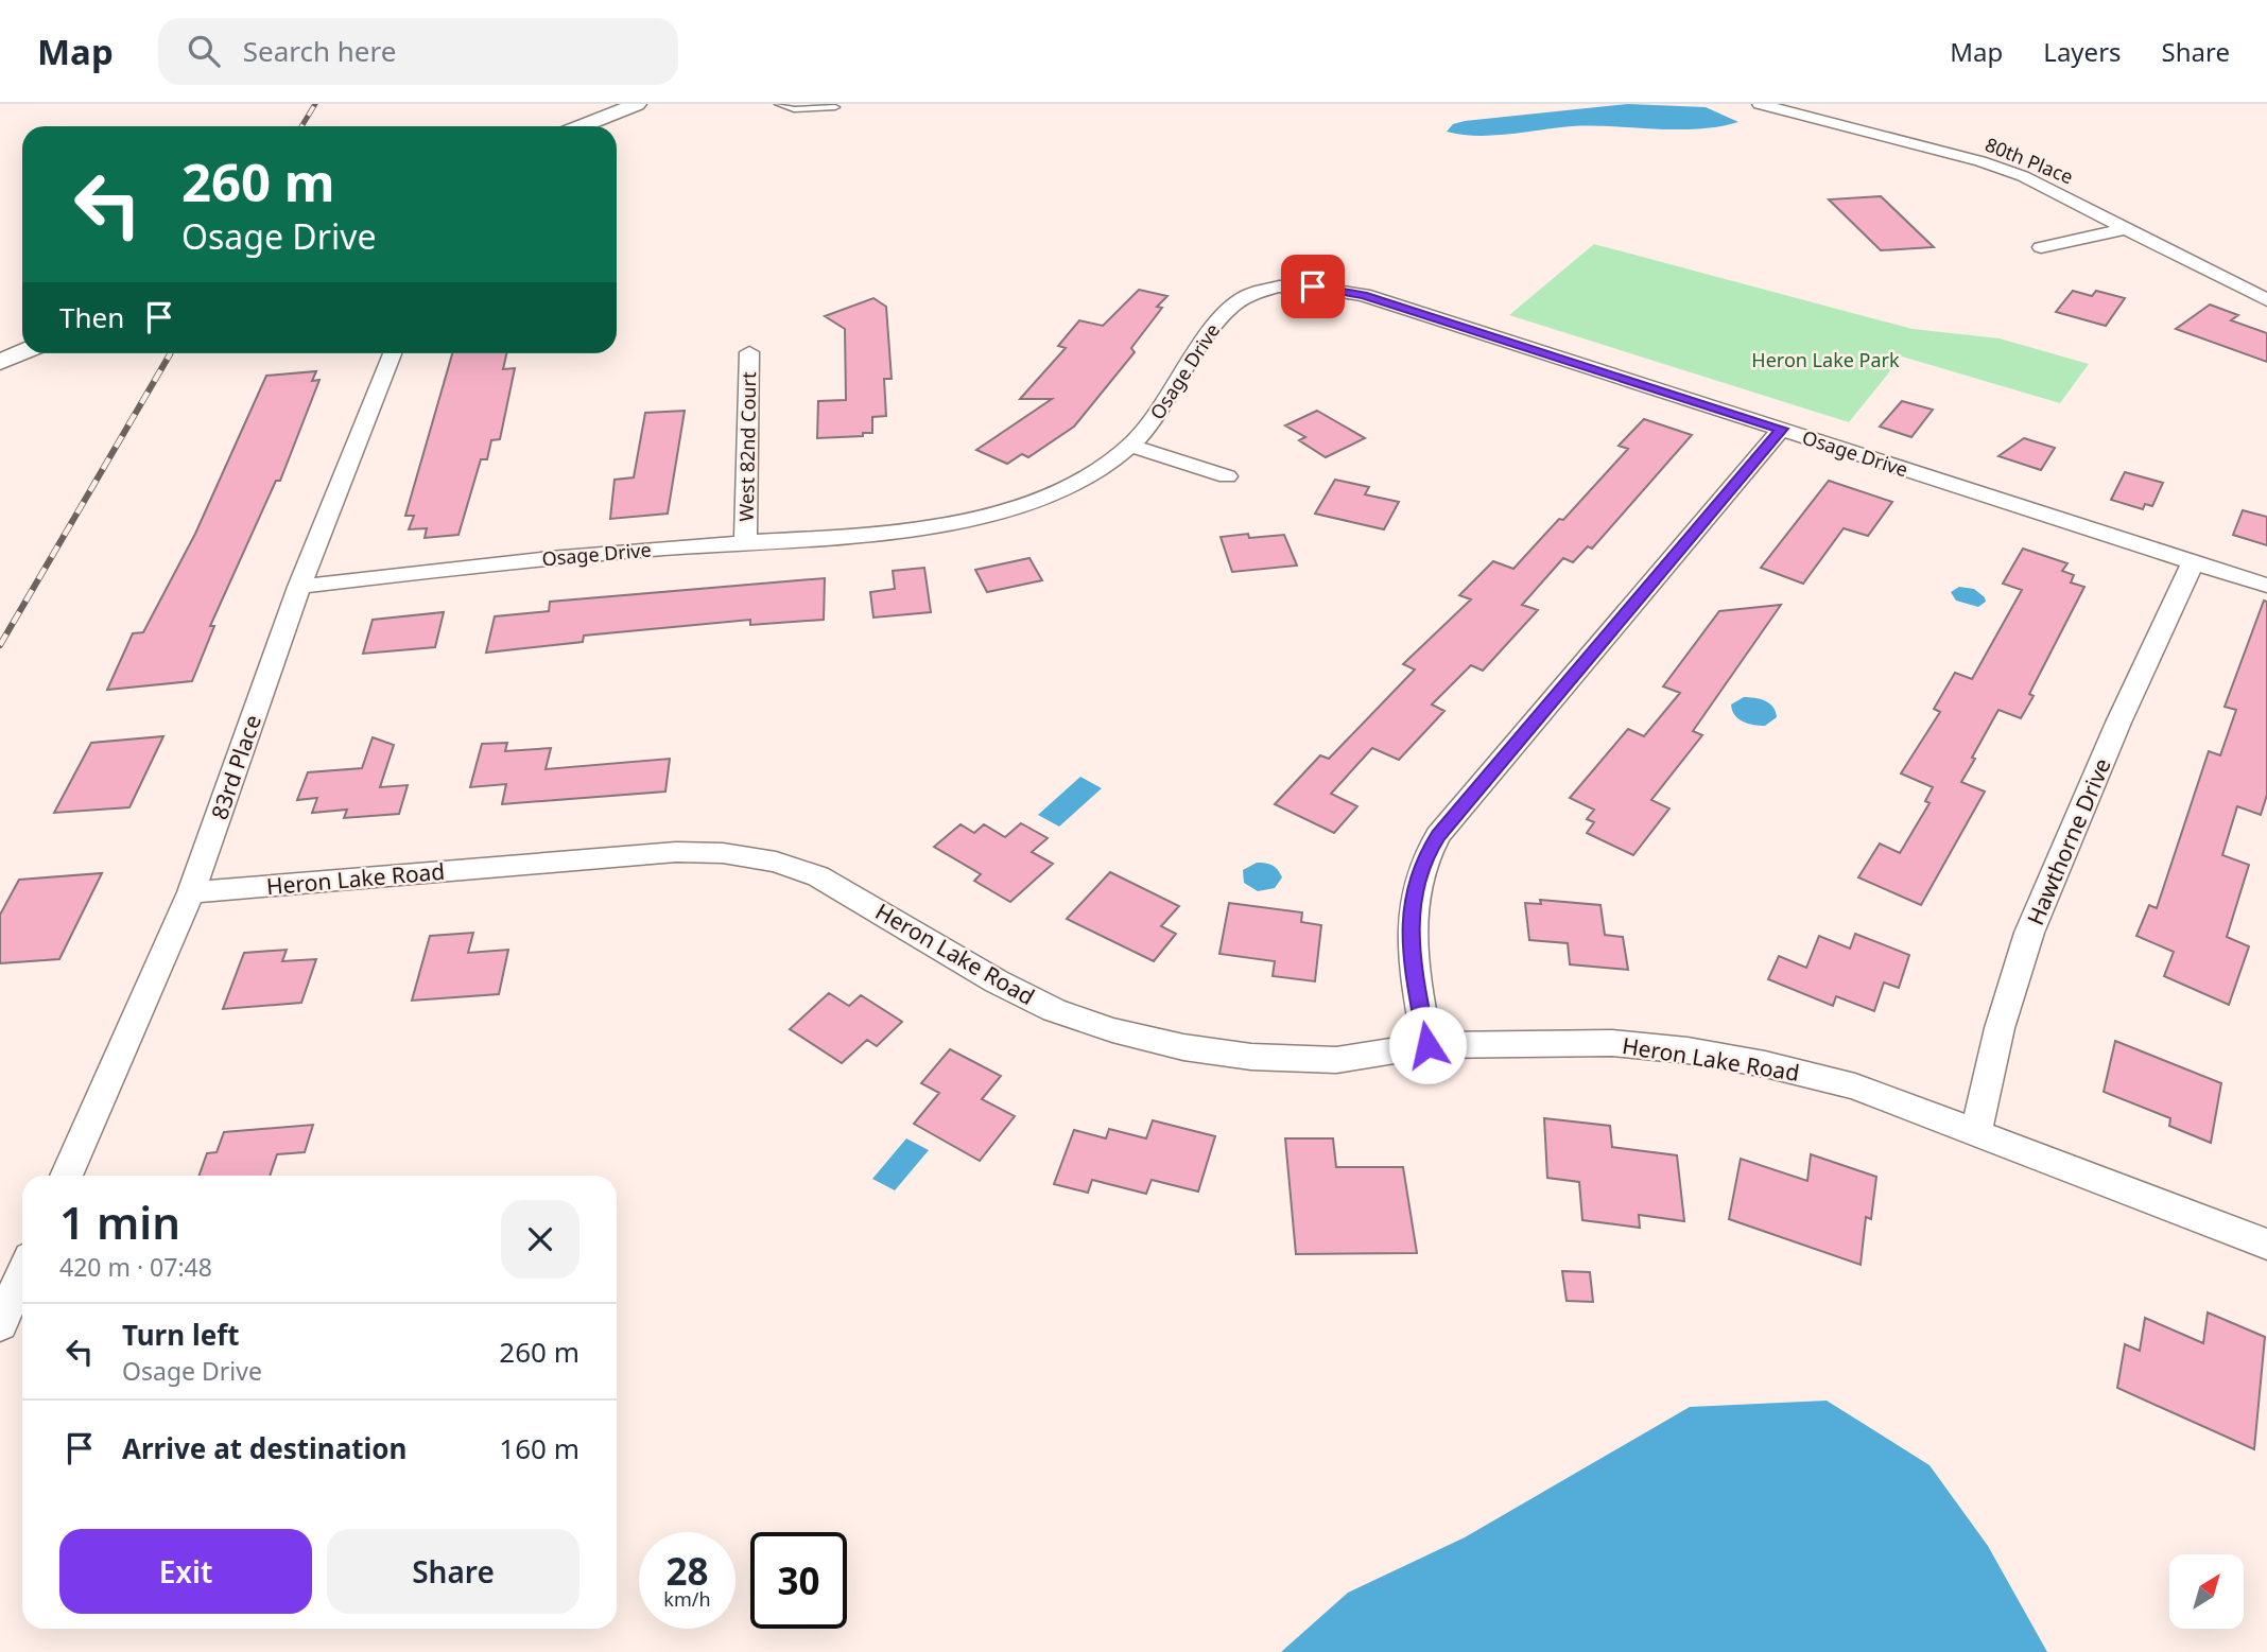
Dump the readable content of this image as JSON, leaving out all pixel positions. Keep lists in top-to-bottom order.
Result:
{
  "streets": {
    "street": [
      "80th Place",
      "Osage Drive",
      "West 82nd Court",
      "83rd Place",
      "Hawthorne Drive",
      "Heron Lake Road"
    ]
  },
  "crossings": [
    ["Osage Drive", "West 82nd Court"],
    ["Osage Drive", "83rd Place"],
    ["Osage Drive", "Hawthorne Drive"],
    ["83rd Place", "Heron Lake Road"],
    ["Hawthorne Drive", "Heron Lake Road"]
  ],
  "parks": ["Heron Lake Park"],
  "north": "top right",
  "page": {
    "header": "Map",
    "search": "Search here",
    "nav": ["Map", "Layers", "Share"],
    "turn": ["260 m", "Osage Drive"],
    "then": "Then",
    "heading": ["1 min", "420 m · 07:48"],
    "list": [
      {
        "name": "Turn left",
        "note": "Osage Drive",
        "value": "260 m"
      },
      {
        "name": "Arrive at destination",
        "value": "160 m"
      }
    ],
    "buttons": ["Exit", "Share"],
    "speed": "28 km/h",
    "limit": "30"
  }
}
